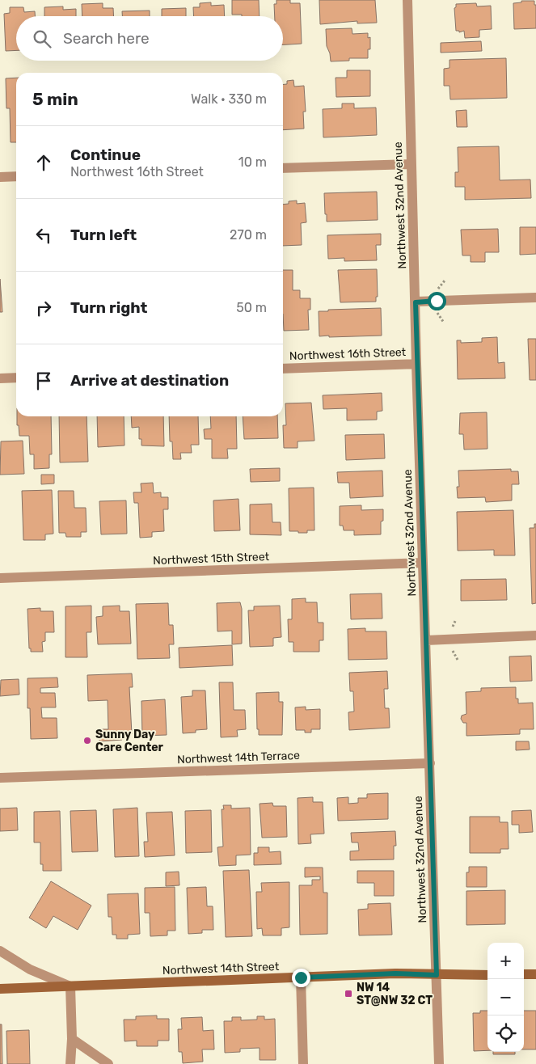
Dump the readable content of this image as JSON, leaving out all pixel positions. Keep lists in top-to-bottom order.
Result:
{
  "streets": {
    "street": [
      "Northwest 32nd Avenue",
      "Northwest 16th Street",
      "Northwest 15th Street",
      "Northwest 14th Terrace",
      "Northwest 14th Street"
    ]
  },
  "crossings": [
    ["Northwest 32nd Avenue", "Northwest 16th Street"],
    ["Northwest 32nd Avenue", "Northwest 15th Street"],
    ["Northwest 32nd Avenue", "Northwest 14th Terrace"],
    ["Northwest 32nd Avenue", "Northwest 14th Street"]
  ],
  "places": {
    "other": ["Sunny Day Care Center"],
    "transit": ["NW 14 ST@NW 32 CT"]
  },
  "page": {
    "search": "Search here",
    "heading": ["5 min", "Walk · 330 m"],
    "list": [
      ["Continue", "Northwest 16th Street", "10 m"],
      ["Turn left", "270 m"],
      ["Turn right", "50 m"],
      "Arrive at destination"
    ],
    "map_buttons": ["+", "−"]
  }
}
